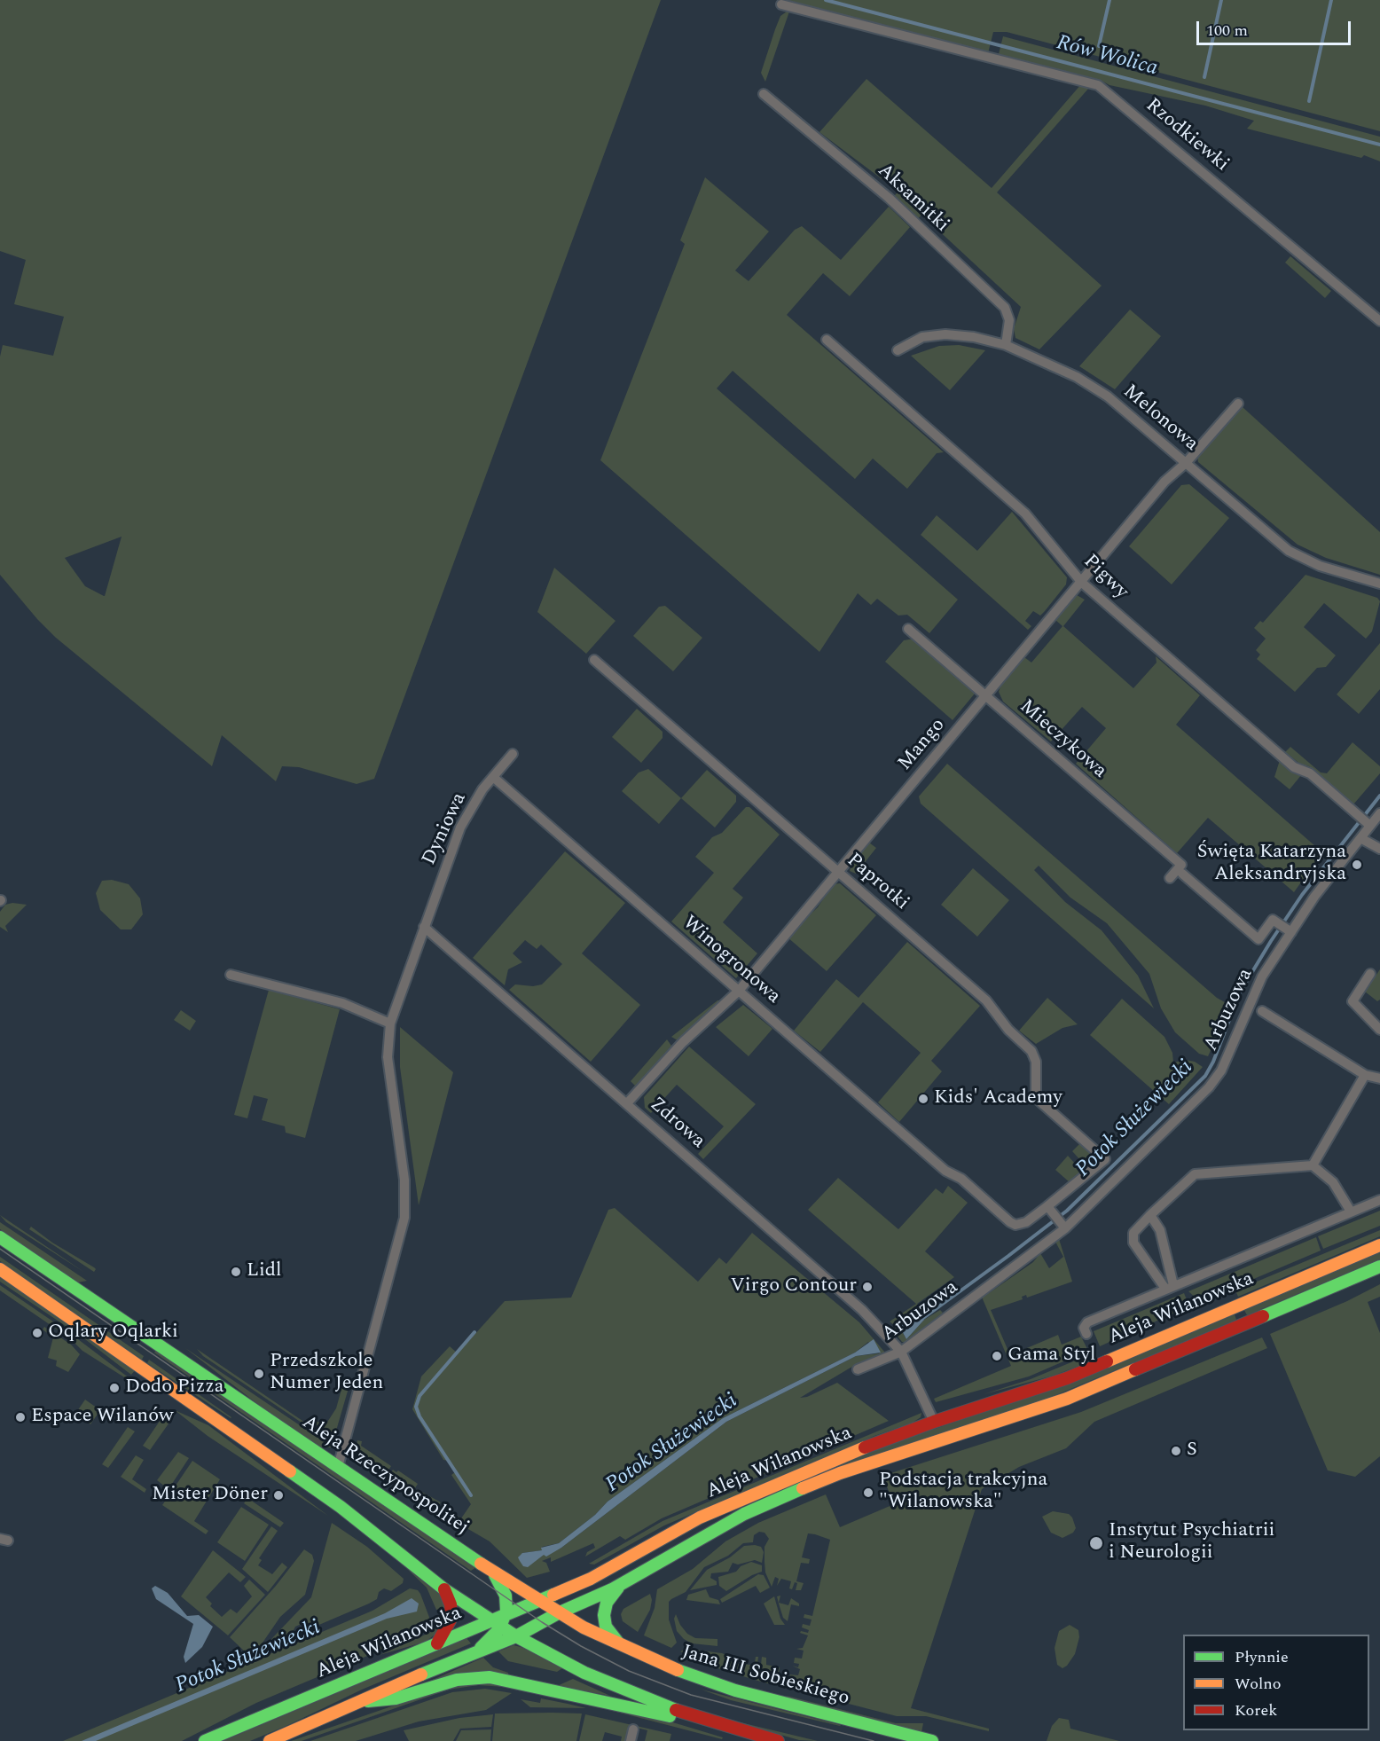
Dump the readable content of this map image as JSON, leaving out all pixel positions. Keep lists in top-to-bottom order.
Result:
{
  "streets": {
    "main road": ["Aleja Wilanowska", "Aleja Rzeczypospolitej", "Jana III Sobieskiego"],
    "street": [
      "Rzodkiewki",
      "Aksamitki",
      "Melonowa",
      "Pigwy",
      "Mieczykowa",
      "Mango",
      "Dyniowa",
      "Paprotki",
      "Winogronowa",
      "Arbuzowa",
      "Zdrowa"
    ]
  },
  "crossings": [
    ["Aksamitki", "Melonowa"],
    ["Melonowa", "Mango"],
    ["Pigwy", "Mango"],
    ["Pigwy", "Arbuzowa"],
    ["Mieczykowa", "Mango"],
    ["Mango", "Paprotki"],
    ["Mango", "Winogronowa"],
    ["Mango", "Zdrowa"],
    ["Dyniowa", "Winogronowa"],
    ["Dyniowa", "Zdrowa"],
    ["Dyniowa", "Aleja Rzeczypospolitej"],
    ["Paprotki", "Winogronowa"],
    ["Arbuzowa", "Zdrowa"],
    ["Zdrowa", "Aleja Wilanowska"],
    ["Aleja Wilanowska", "Aleja Rzeczypospolitej"],
    ["Aleja Wilanowska", "Jana III Sobieskiego"],
    ["Aleja Rzeczypospolitej", "Jana III Sobieskiego"]
  ],
  "water": ["Rów Wolica", "Potok Służewiecki"],
  "places": [
    "Święta Katarzyna Aleksandryjska",
    "Kids' Academy",
    "Lidl",
    "Virgo Contour",
    "Oqlary Oqlarki",
    "Gama Styl",
    "Przedszkole Numer Jeden",
    "Dodo Pizza",
    "Espace Wilanów",
    "S",
    "Podstacja trakcyjna \"Wilanowska\"",
    "Mister Döner",
    "Instytut Psychiatrii i Neurologii"
  ],
  "legend": ["Płynnie", "Wolno", "Korek"],
  "scale_bar": "100 m"
}
